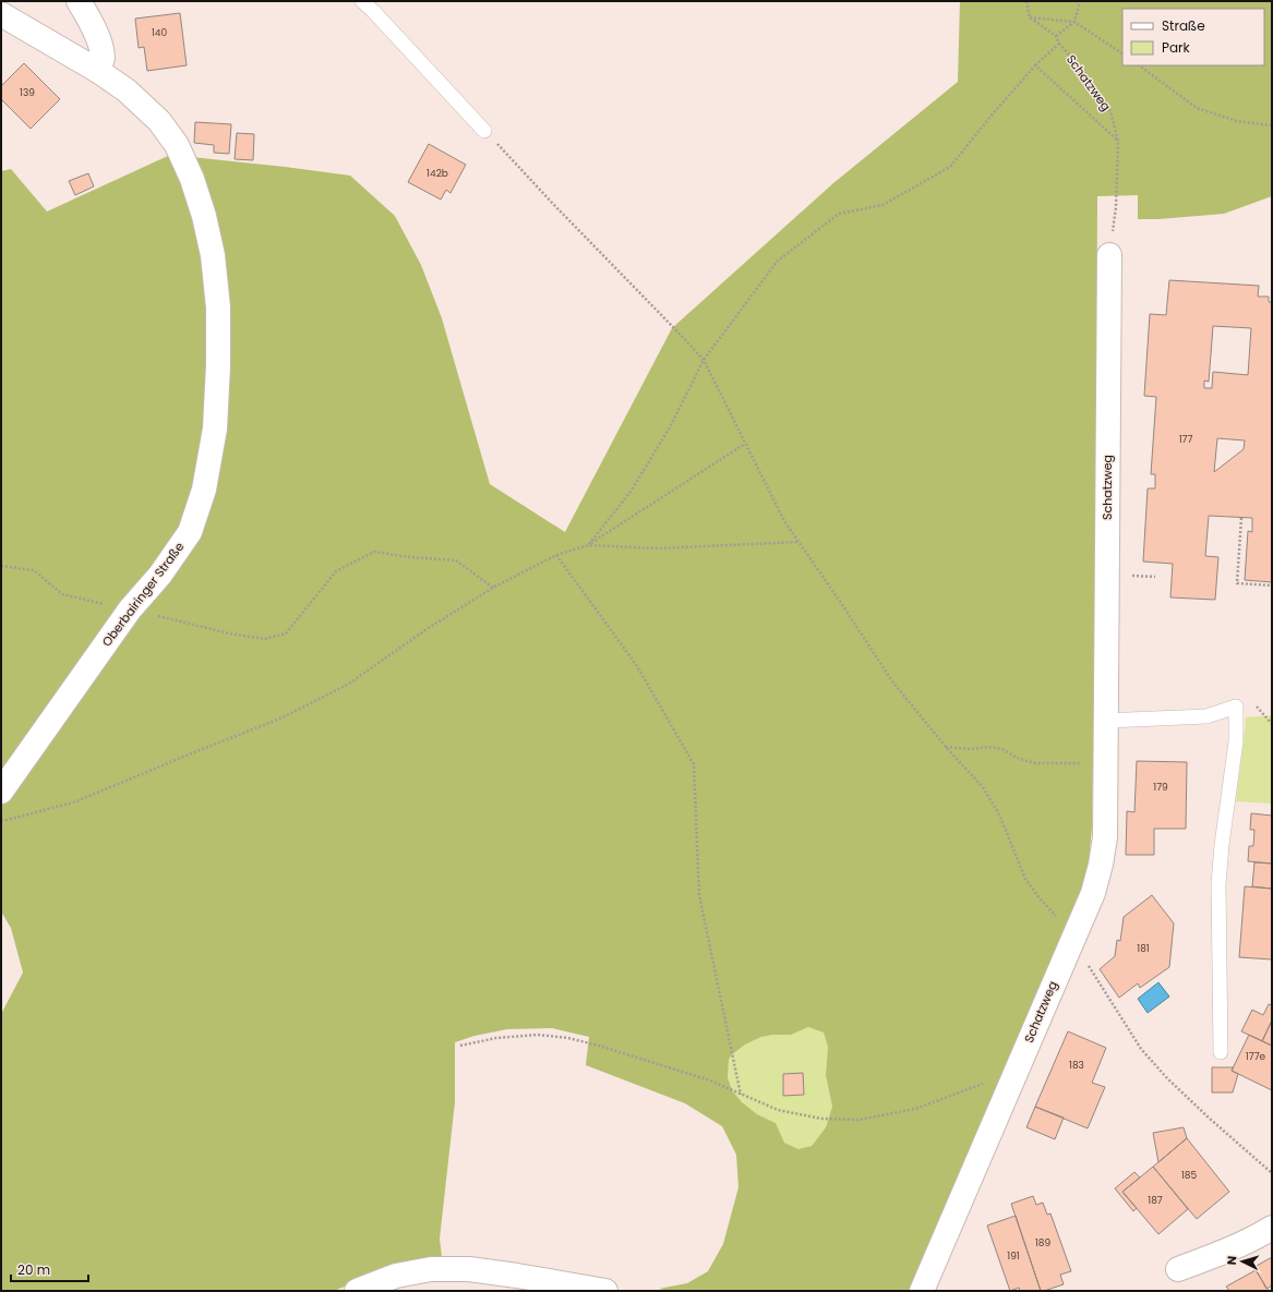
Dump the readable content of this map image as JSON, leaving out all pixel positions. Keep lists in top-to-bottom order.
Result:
{
  "streets": {
    "street": ["Schatzweg", "Oberbairinger Straße"]
  },
  "house_numbers": [
    "140",
    "139",
    "142b",
    "177",
    "179",
    "181",
    "177e",
    "183",
    "185",
    "187",
    "189",
    "191"
  ],
  "legend": ["Straße", "Park"],
  "scale_bar": "20 m",
  "north": "left"
}
